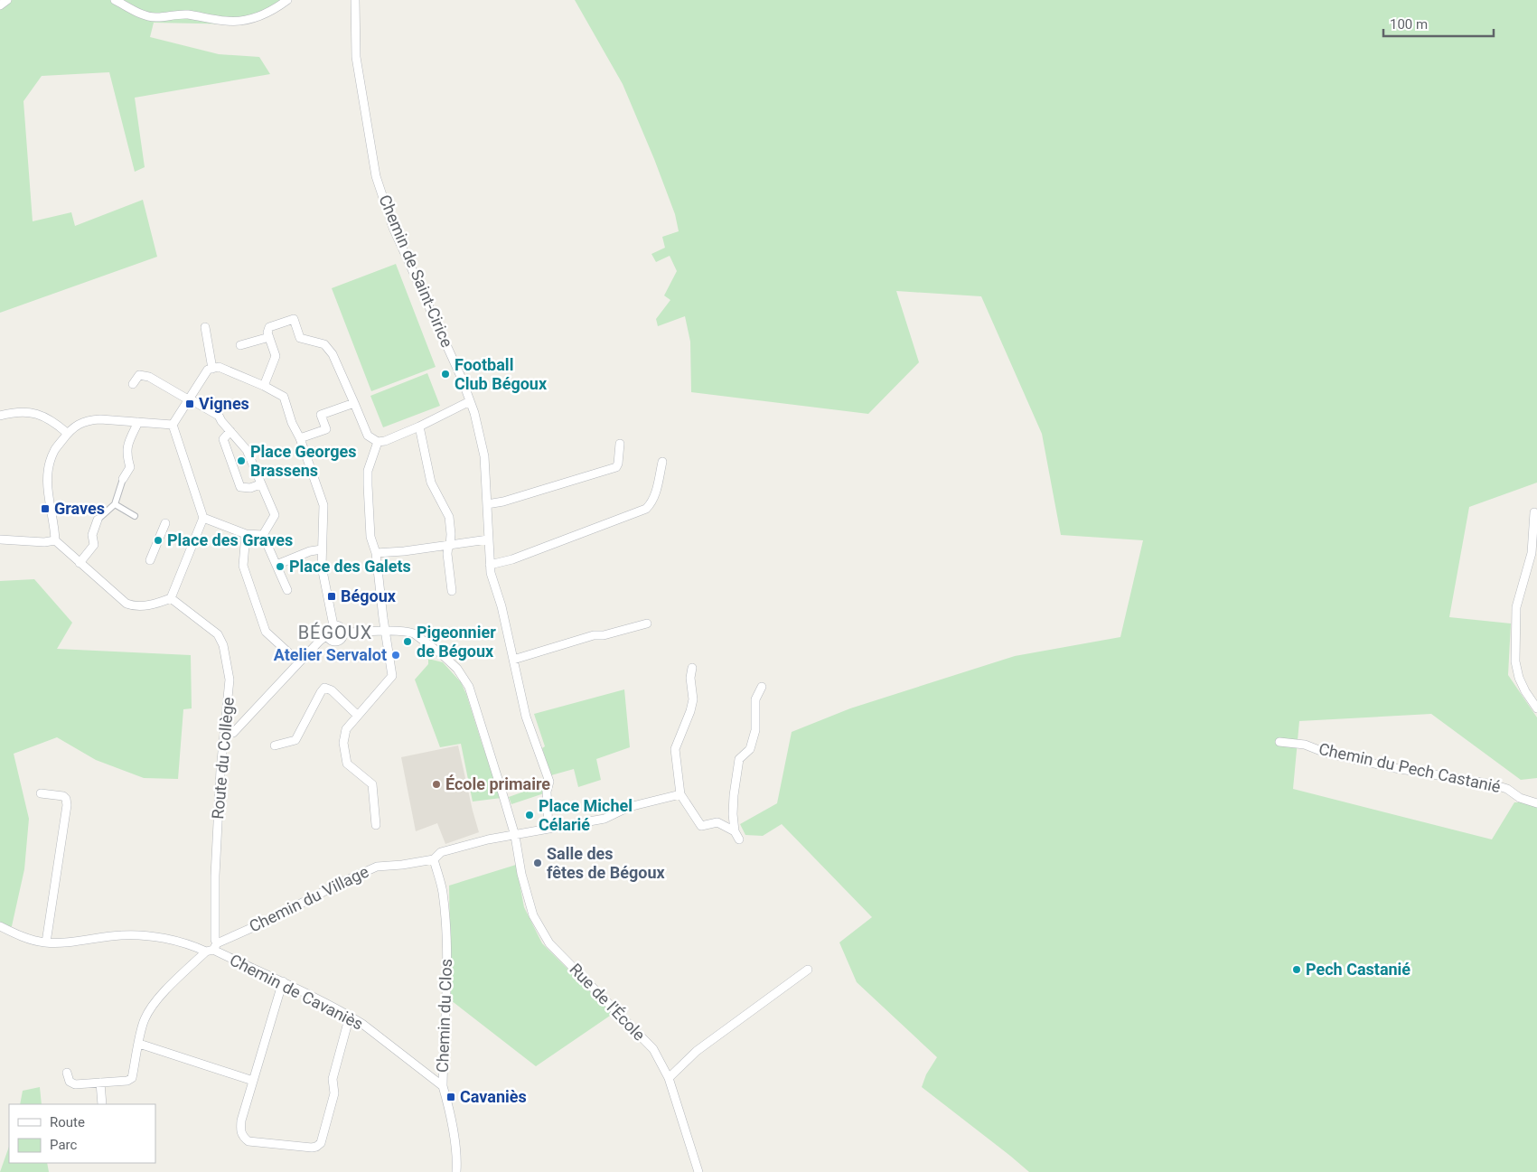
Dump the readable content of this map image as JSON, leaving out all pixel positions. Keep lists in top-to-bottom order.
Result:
{
  "streets": {
    "street": [
      "Chemin de Saint-Cirice",
      "Route du Collège",
      "Chemin du Pech Castanié",
      "Chemin du Village",
      "Chemin de Cavaniès",
      "Rue de l'École",
      "Chemin du Clos"
    ]
  },
  "crossings": [
    ["Chemin de Saint-Cirice", "Chemin du Village"],
    ["Route du Collège", "Chemin du Village"],
    ["Route du Collège", "Chemin de Cavaniès"],
    ["Chemin du Village", "Chemin de Cavaniès"],
    ["Chemin du Village", "Rue de l'École"],
    ["Chemin du Village", "Chemin du Clos"],
    ["Chemin de Cavaniès", "Chemin du Clos"]
  ],
  "districts": ["BÉGOUX"],
  "places": {
    "other": [
      "Football Club Bégoux",
      "Place Georges Brassens",
      "Place des Graves",
      "Place des Galets",
      "Pigeonnier de Bégoux",
      "Atelier Servalot",
      "École primaire",
      "Place Michel Célarié",
      "Salle des fêtes de Bégoux",
      "Pech Castanié"
    ],
    "transit": [
      "Vignes",
      "Graves",
      "Bégoux",
      "Cavaniès"
    ]
  },
  "legend": ["Route", "Parc"],
  "scale_bar": "100 m"
}
